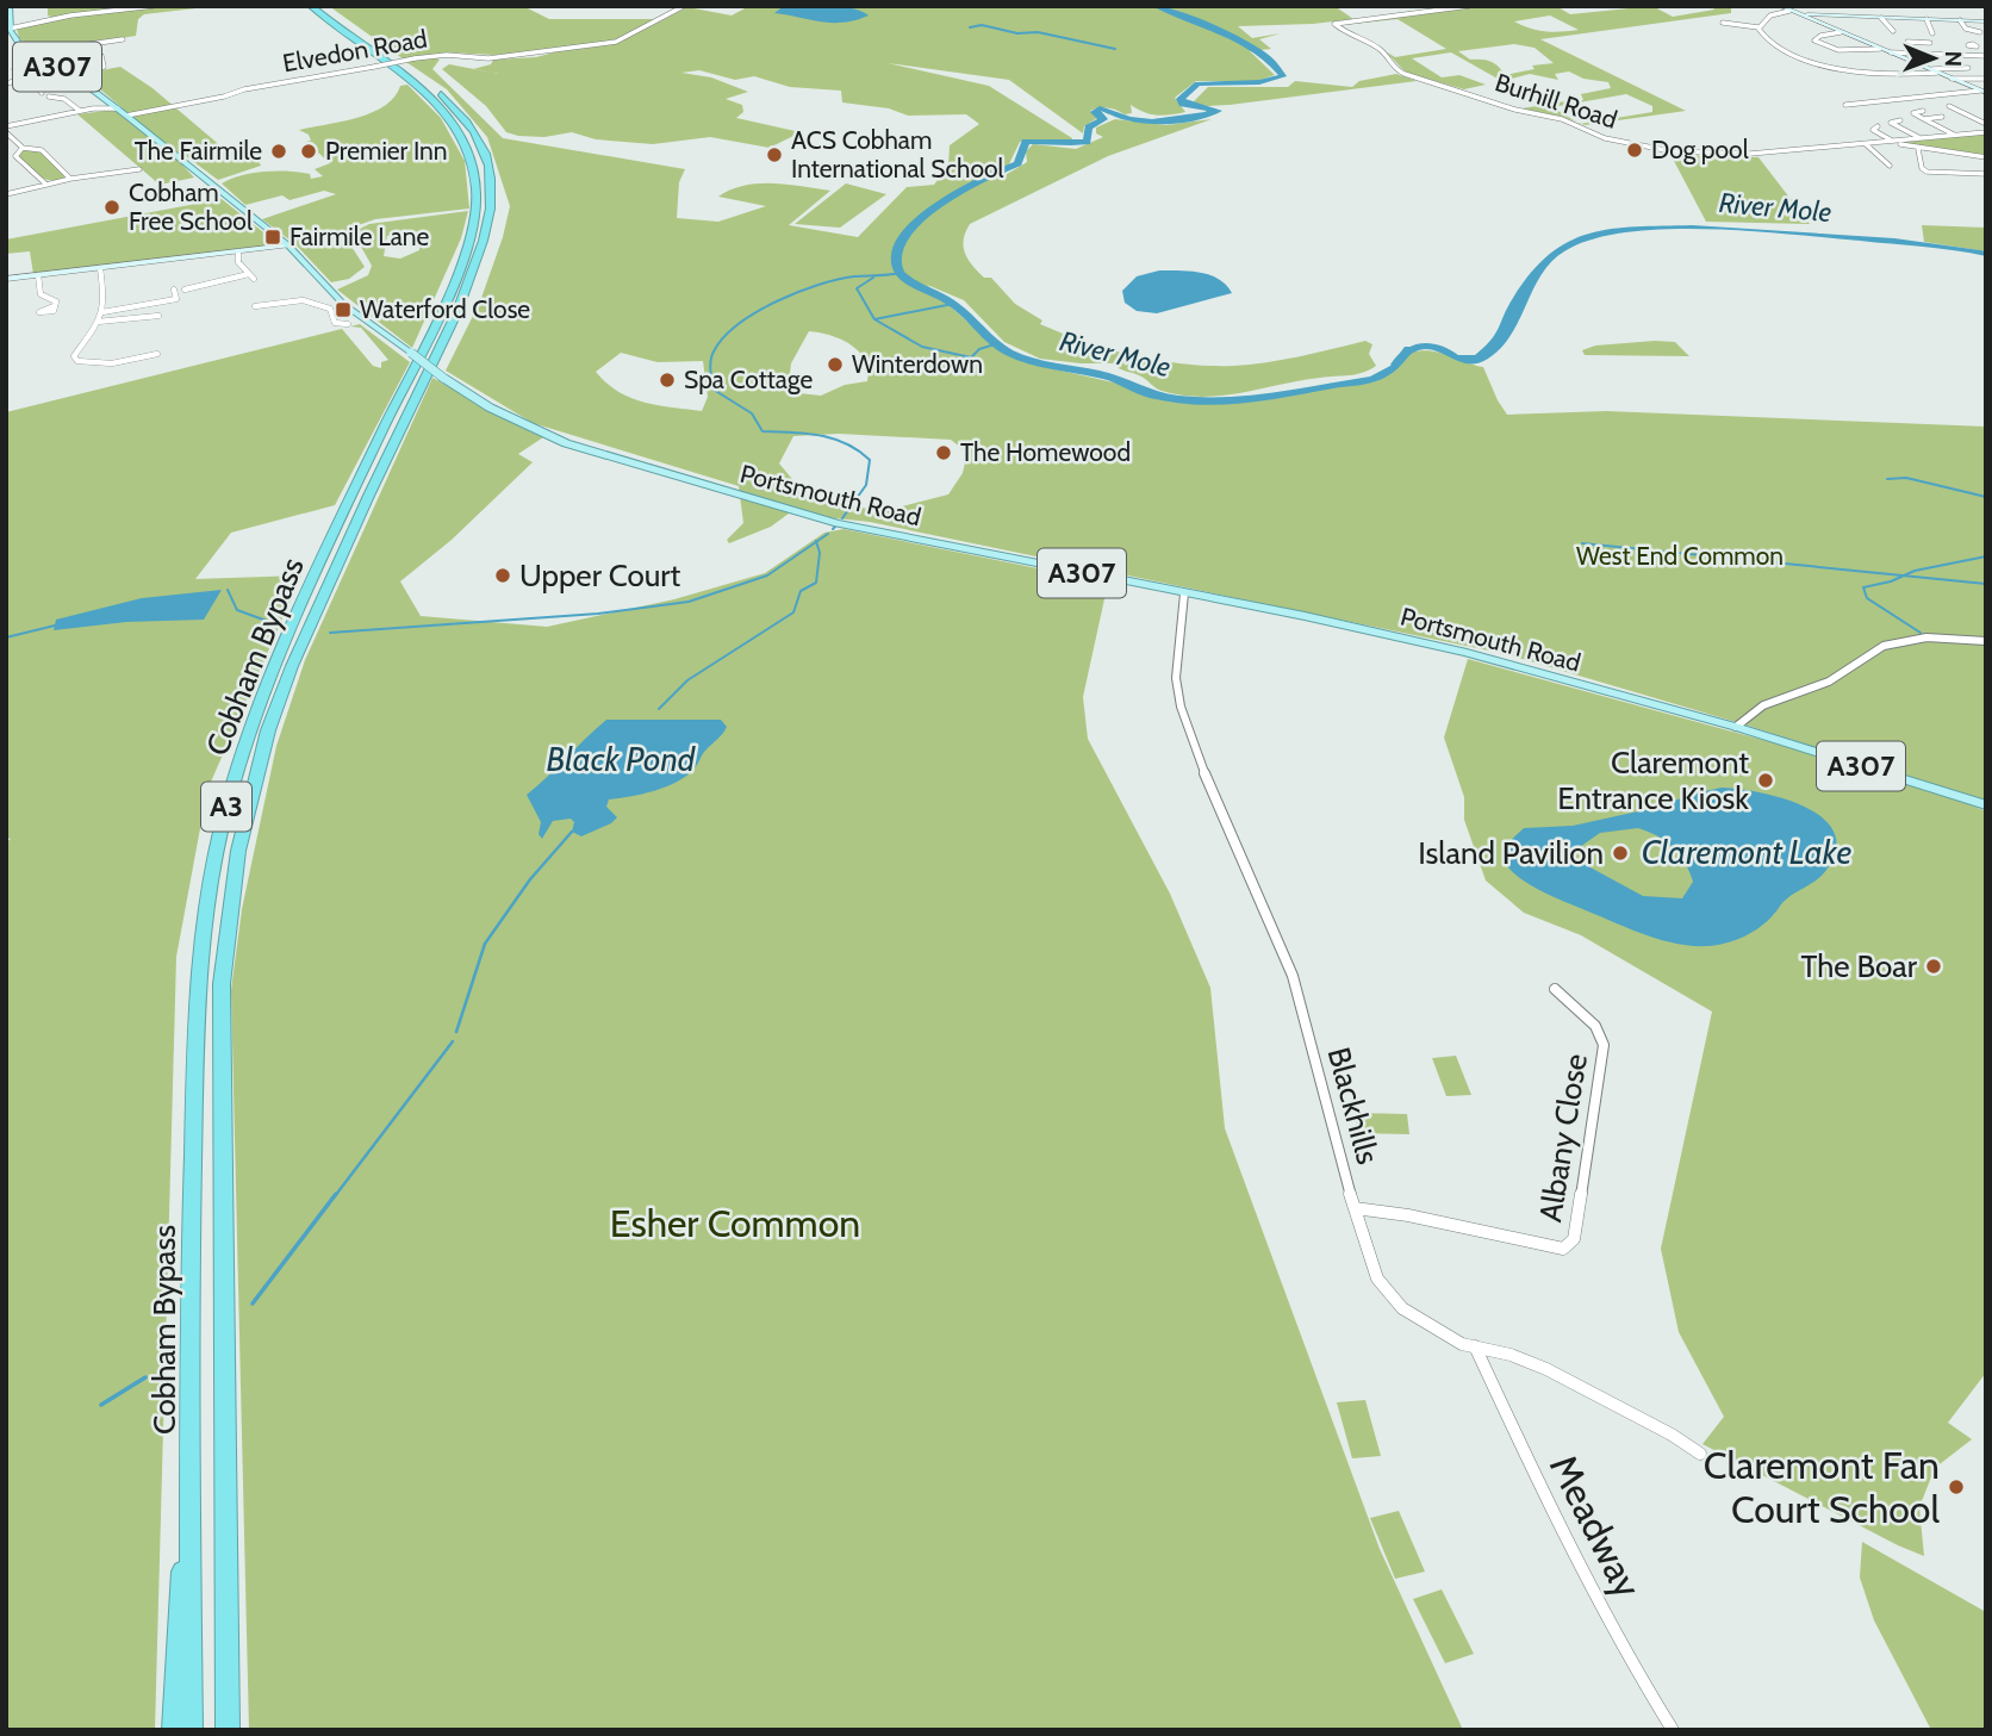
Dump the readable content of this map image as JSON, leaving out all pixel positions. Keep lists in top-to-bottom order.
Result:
{
  "streets": {
    "highway": ["Cobham Bypass", "A3"],
    "main road": ["A307", "Portsmouth Road"],
    "street": [
      "Elvedon Road",
      "Burhill Road",
      "Blackhills",
      "Albany Close",
      "Meadway"
    ]
  },
  "crossings": [
    ["Elvedon Road", "Portsmouth Road"],
    ["A307", "Portsmouth Road"],
    ["Portsmouth Road", "Blackhills"],
    ["Blackhills", "Albany Close"],
    ["Blackhills", "Meadway"]
  ],
  "water": ["River Mole", "Black Pond", "Claremont Lake"],
  "parks": ["West End Common", "Esher Common"],
  "places": {
    "other": [
      "Dog pool",
      "The Fairmile",
      "Premier Inn",
      "ACS Cobham International School",
      "Cobham Free School",
      "Winterdown",
      "Spa Cottage",
      "The Homewood",
      "Upper Court",
      "Claremont Entrance Kiosk",
      "Island Pavilion",
      "The Boar",
      "Claremont Fan Court School"
    ],
    "transit": ["Fairmile Lane", "Waterford Close"]
  },
  "north": "right"
}
